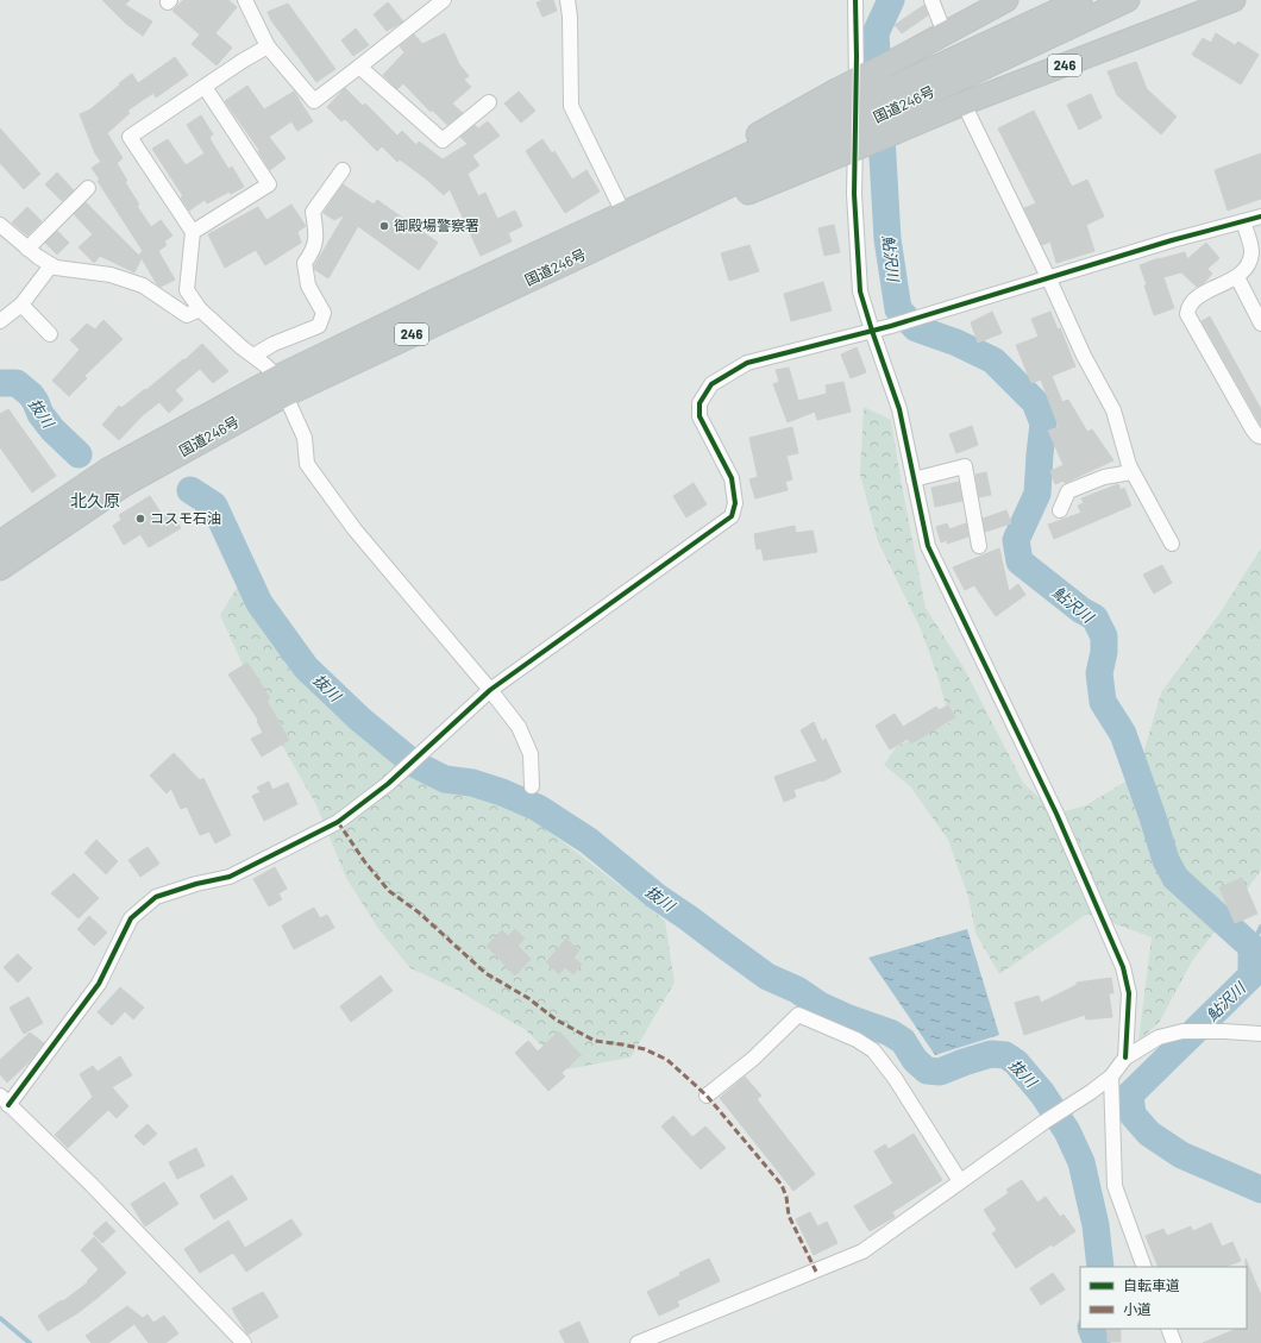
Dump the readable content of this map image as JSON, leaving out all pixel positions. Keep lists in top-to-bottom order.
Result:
{
  "streets": {
    "highway": ["246", "国道246号"]
  },
  "crossings": [
    ["246", "国道246号"]
  ],
  "districts": ["北久原"],
  "water": ["鮎沢川", "抜川"],
  "places": ["御殿場警察署", "コスモ石油"],
  "legend": ["自転車道", "小道"]
}
